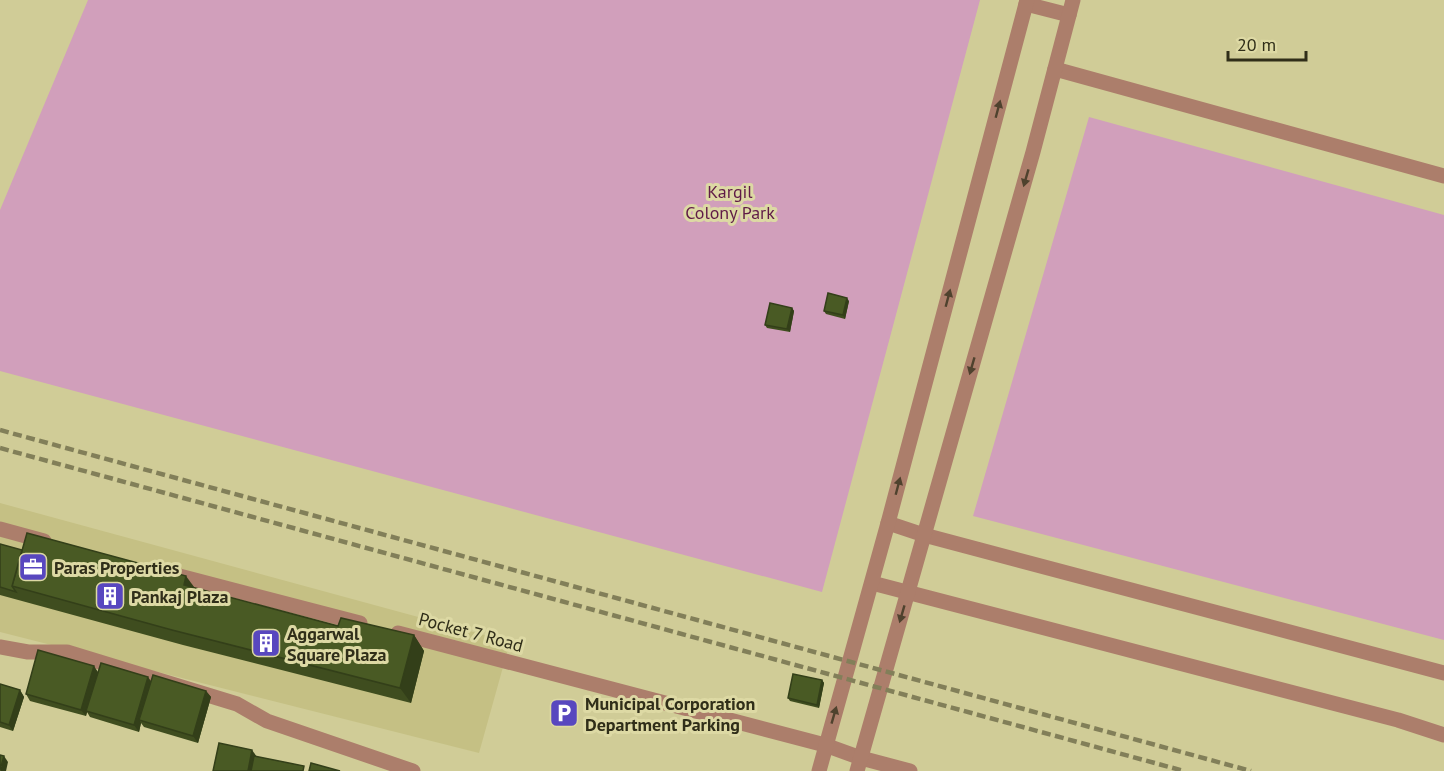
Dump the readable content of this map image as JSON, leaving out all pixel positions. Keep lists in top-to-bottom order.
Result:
{
  "streets": {
    "street": ["Pocket 7 Road"]
  },
  "parks": ["Kargil Colony Park"],
  "places": {
    "office": ["Paras Properties"],
    "building": ["Pankaj Plaza", "Aggarwal Square Plaza"],
    "parking": ["Municipal Corporation Department Parking"]
  },
  "scale_bar": "20 m"
}
